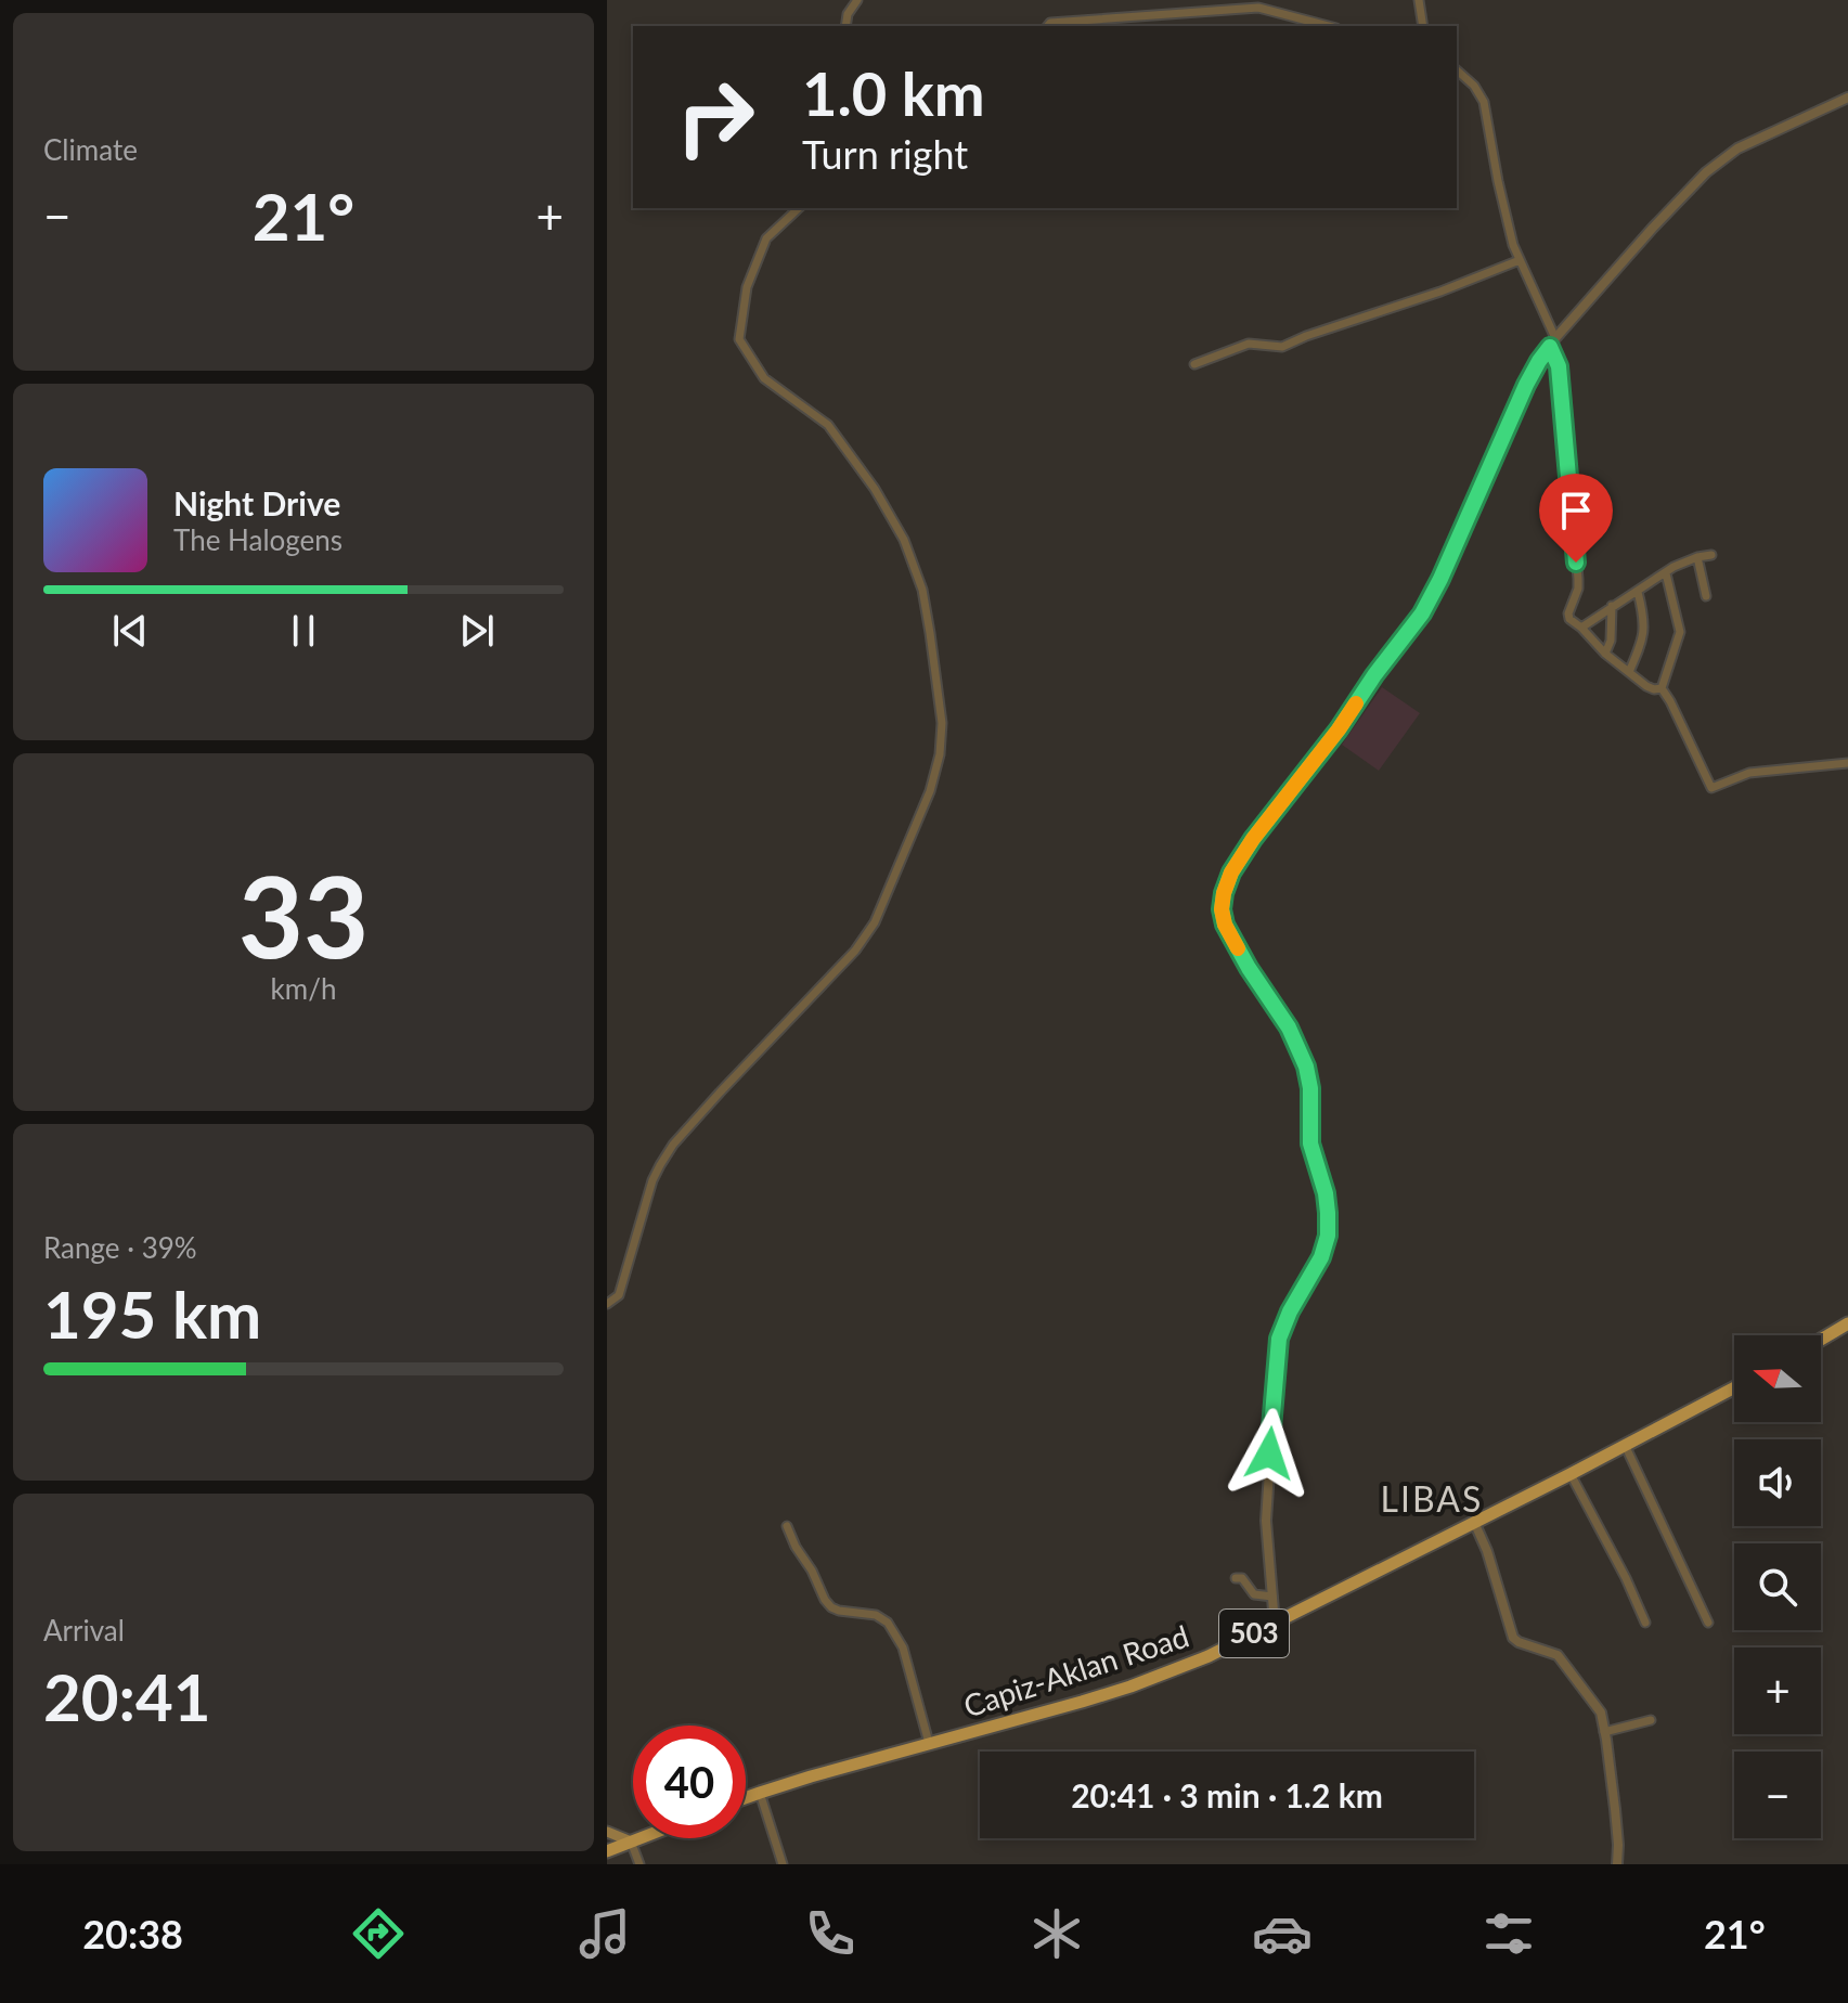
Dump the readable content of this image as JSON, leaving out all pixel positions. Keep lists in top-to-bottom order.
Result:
{
  "streets": {
    "main road": ["503", "Capiz-Aklan Road"]
  },
  "districts": ["LIBAS"],
  "north": "left",
  "page": {
    "tile": [
      "Climate",
      ["33", "km/h"],
      ["Range · 39%", "195 km"],
      ["Arrival", "20:41"]
    ],
    "turn": ["1.0 km", "Turn right"],
    "heat": ["−", "21°", "+"],
    "song": ["Night Drive", "The Halogens"],
    "map_buttons": ["+", "−"],
    "limit": "40",
    "trip": "20:41 · 3 min · 1.2 km",
    "tabs": ["20:38", "21°"]
  }
}
